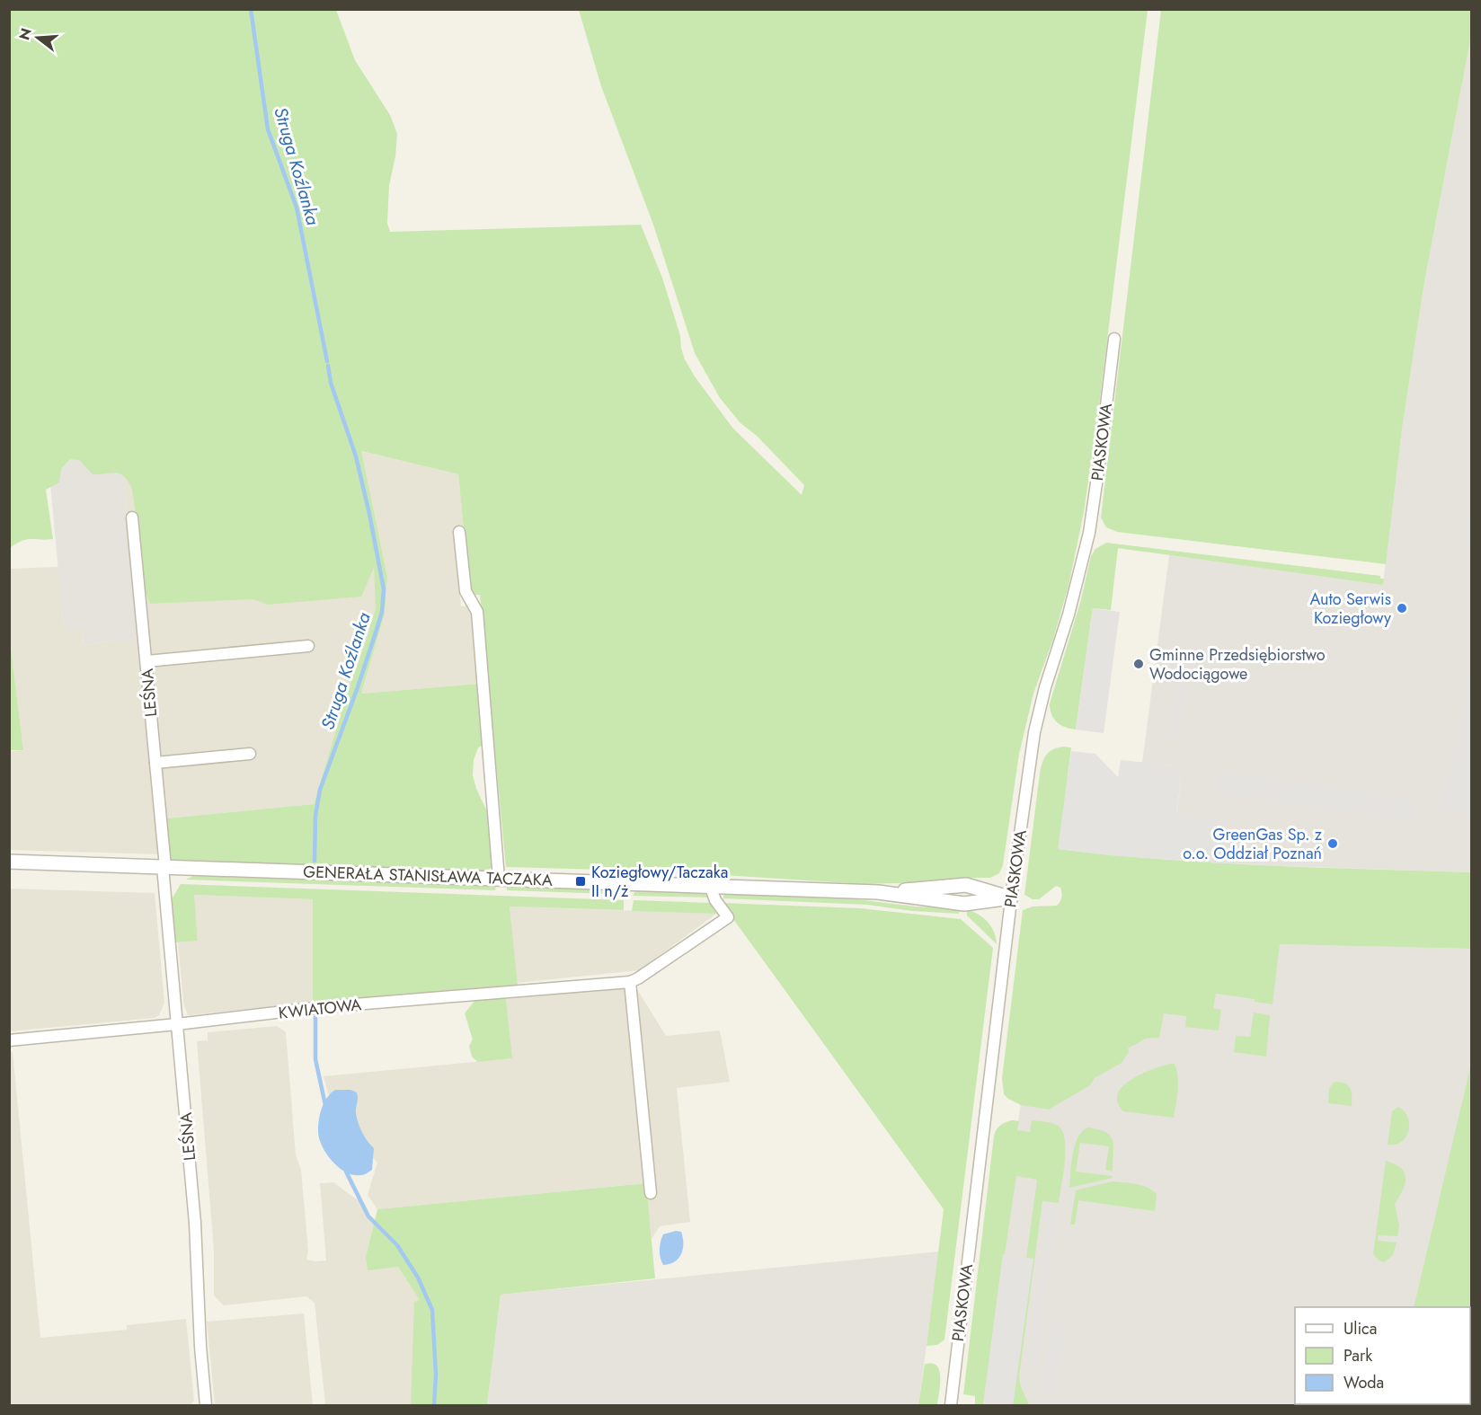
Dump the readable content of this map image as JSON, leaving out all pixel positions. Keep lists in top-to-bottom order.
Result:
{
  "streets": {
    "street": [
      "PIASKOWA",
      "LEŚNA",
      "GENERAŁA STANISŁAWA TACZAKA",
      "KWIATOWA"
    ]
  },
  "crossings": [
    ["PIASKOWA", "GENERAŁA STANISŁAWA TACZAKA"],
    ["LEŚNA", "GENERAŁA STANISŁAWA TACZAKA"],
    ["LEŚNA", "KWIATOWA"],
    ["GENERAŁA STANISŁAWA TACZAKA", "KWIATOWA"]
  ],
  "water": ["Struga Koźlanka"],
  "places": {
    "other": ["Auto Serwis Koziegłowy", "Gminne Przedsiębiorstwo Wodociągowe", "GreenGas Sp. z o.o. Oddział Poznań"],
    "transit": ["Koziegłowy/Taczaka II n/ż"]
  },
  "legend": ["Ulica", "Park", "Woda"],
  "north": "left"
}
